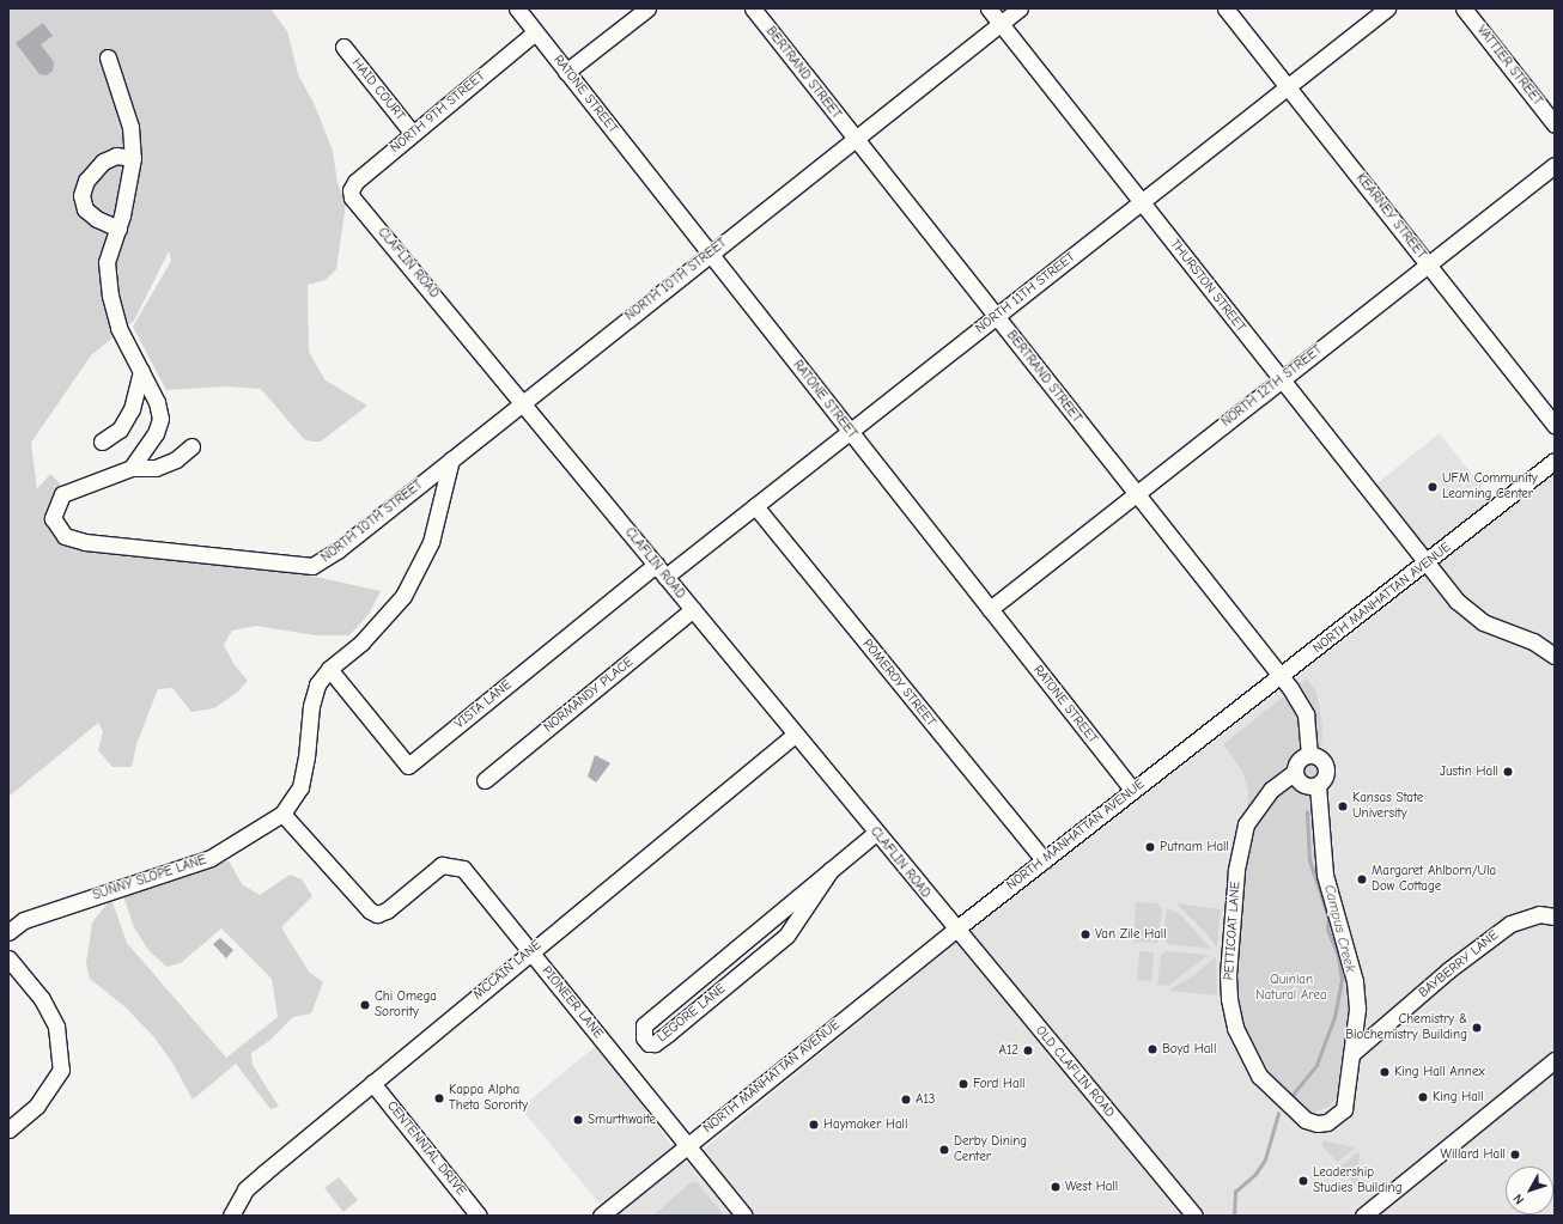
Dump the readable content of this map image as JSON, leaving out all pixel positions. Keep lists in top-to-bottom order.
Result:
{
  "streets": {
    "street": [
      "VATTIER STREET",
      "BERTRAND STREET",
      "HAID COURT",
      "RATONE STREET",
      "NORTH 9TH STREET",
      "KEARNEY STREET",
      "CLAFLIN ROAD",
      "NORTH 10TH STREET",
      "THURSTON STREET",
      "NORTH 11TH STREET",
      "NORTH 12TH STREET",
      "NORTH MANHATTAN AVENUE",
      "POMEROY STREET",
      "NORMANDY PLACE",
      "VISTA LANE",
      "SUNNY SLOPE LANE",
      "PETTICOAT LANE",
      "BAYBERRY LANE",
      "MCCAIN LANE",
      "PIONEER LANE",
      "LEGORE LANE",
      "OLD CLAFLIN ROAD",
      "CENTENNIAL DRIVE"
    ]
  },
  "crossings": [
    ["BERTRAND STREET", "NORTH 10TH STREET"],
    ["BERTRAND STREET", "NORTH 11TH STREET"],
    ["BERTRAND STREET", "NORTH 12TH STREET"],
    ["BERTRAND STREET", "NORTH MANHATTAN AVENUE"],
    ["BERTRAND STREET", "PETTICOAT LANE"],
    ["HAID COURT", "NORTH 9TH STREET"],
    ["RATONE STREET", "NORTH 9TH STREET"],
    ["RATONE STREET", "NORTH 10TH STREET"],
    ["RATONE STREET", "NORTH 11TH STREET"],
    ["RATONE STREET", "NORTH 12TH STREET"],
    ["RATONE STREET", "NORTH MANHATTAN AVENUE"],
    ["NORTH 9TH STREET", "CLAFLIN ROAD"],
    ["KEARNEY STREET", "NORTH 11TH STREET"],
    ["KEARNEY STREET", "NORTH 12TH STREET"],
    ["CLAFLIN ROAD", "NORTH 10TH STREET"],
    ["CLAFLIN ROAD", "NORTH 11TH STREET"],
    ["CLAFLIN ROAD", "NORTH MANHATTAN AVENUE"],
    ["CLAFLIN ROAD", "NORMANDY PLACE"],
    ["CLAFLIN ROAD", "VISTA LANE"],
    ["CLAFLIN ROAD", "MCCAIN LANE"],
    ["CLAFLIN ROAD", "LEGORE LANE"],
    ["CLAFLIN ROAD", "OLD CLAFLIN ROAD"],
    ["NORTH 10TH STREET", "THURSTON STREET"],
    ["NORTH 10TH STREET", "SUNNY SLOPE LANE"],
    ["THURSTON STREET", "NORTH 11TH STREET"],
    ["THURSTON STREET", "NORTH 12TH STREET"],
    ["THURSTON STREET", "NORTH MANHATTAN AVENUE"],
    ["NORTH 11TH STREET", "POMEROY STREET"],
    ["NORTH MANHATTAN AVENUE", "POMEROY STREET"],
    ["NORTH MANHATTAN AVENUE", "PIONEER LANE"],
    ["NORTH MANHATTAN AVENUE", "OLD CLAFLIN ROAD"],
    ["VISTA LANE", "SUNNY SLOPE LANE"],
    ["SUNNY SLOPE LANE", "PIONEER LANE"],
    ["PETTICOAT LANE", "BAYBERRY LANE"],
    ["MCCAIN LANE", "PIONEER LANE"],
    ["MCCAIN LANE", "CENTENNIAL DRIVE"]
  ],
  "water": ["Campus Creek"],
  "parks": ["Quinlan Natural Area"],
  "places": [
    "UFM Community Learning Center",
    "Justin Hall",
    "Kansas State University",
    "Putnam Hall",
    "Margaret Ahlborn/Ula Dow Cottage",
    "Van Zile Hall",
    "Chi Omega Sorority",
    "Chemistry & Biochemistry Building",
    "Boyd Hall",
    "A12",
    "King Hall Annex",
    "Ford Hall",
    "King Hall",
    "Kappa Alpha Theta Sorority",
    "A13",
    "Smurthwaite",
    "Haymaker Hall",
    "Derby Dining Center",
    "Willard Hall",
    "Leadership Studies Building",
    "West Hall"
  ],
  "north": "bottom left"
}
